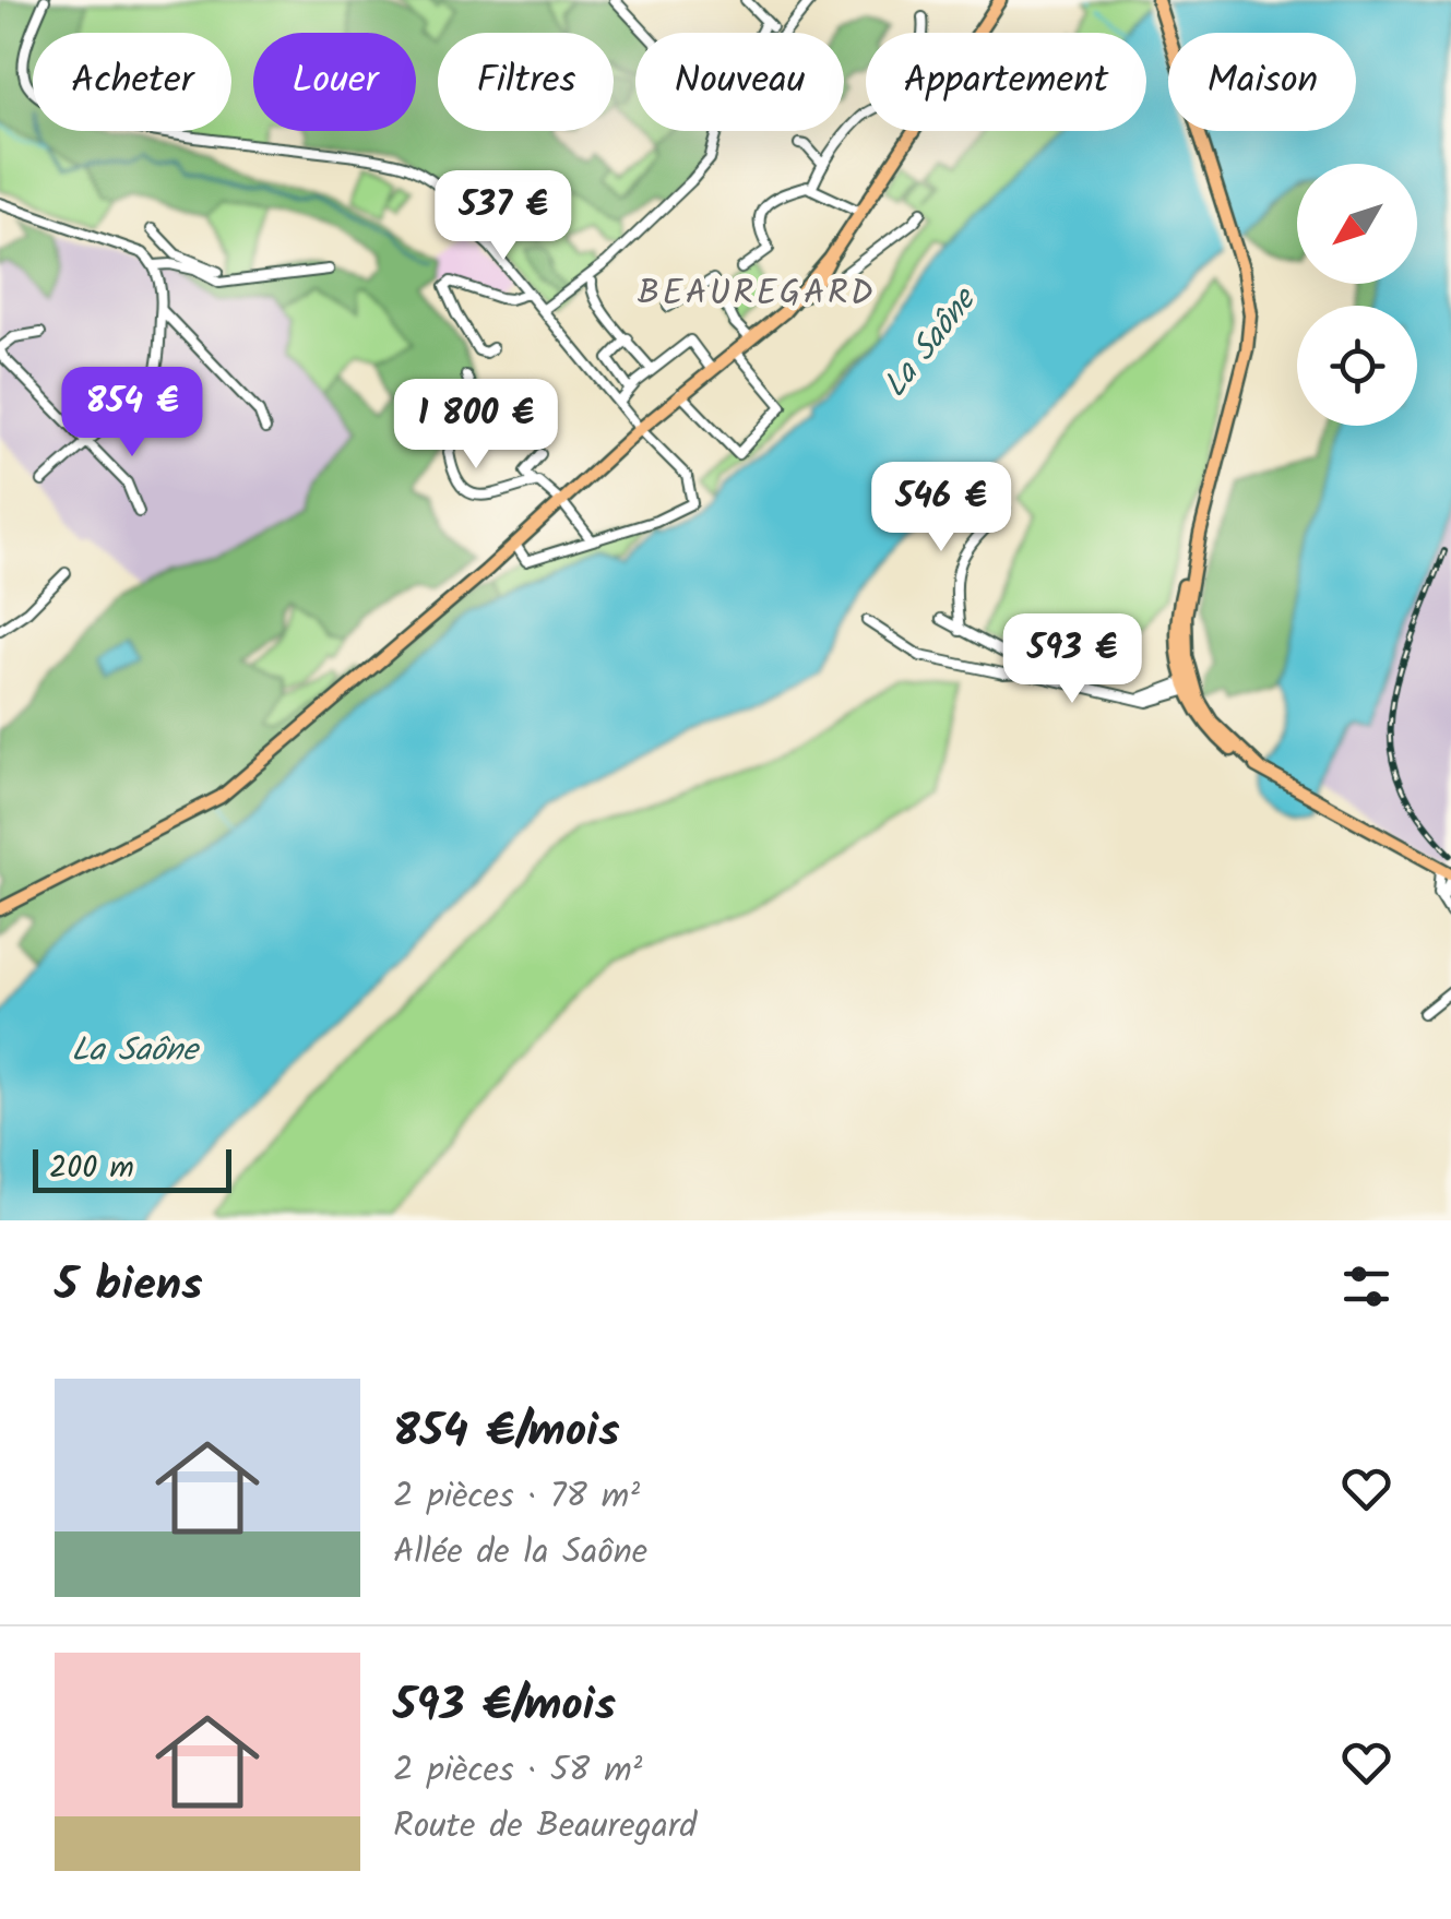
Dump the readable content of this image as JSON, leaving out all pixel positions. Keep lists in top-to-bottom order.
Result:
{
  "districts": ["BEAUREGARD"],
  "water": ["La Saône"],
  "scale_bar": "200 m",
  "north": "bottom left",
  "page": {
    "chip": [
      "Acheter",
      "Louer",
      "Filtres",
      "Nouveau",
      "Appartement",
      "Maison"
    ],
    "price": [
      "537 €",
      "854 €",
      "1 800 €",
      "546 €",
      "593 €"
    ],
    "scale": "200 m",
    "heading": "5 biens",
    "list": [
      {
        "name": "854 €/mois",
        "note": "2 pièces · 78 m² · Allée de la Saône"
      },
      {
        "name": "593 €/mois",
        "note": "2 pièces · 58 m² · Route de Beauregard"
      }
    ]
  }
}
